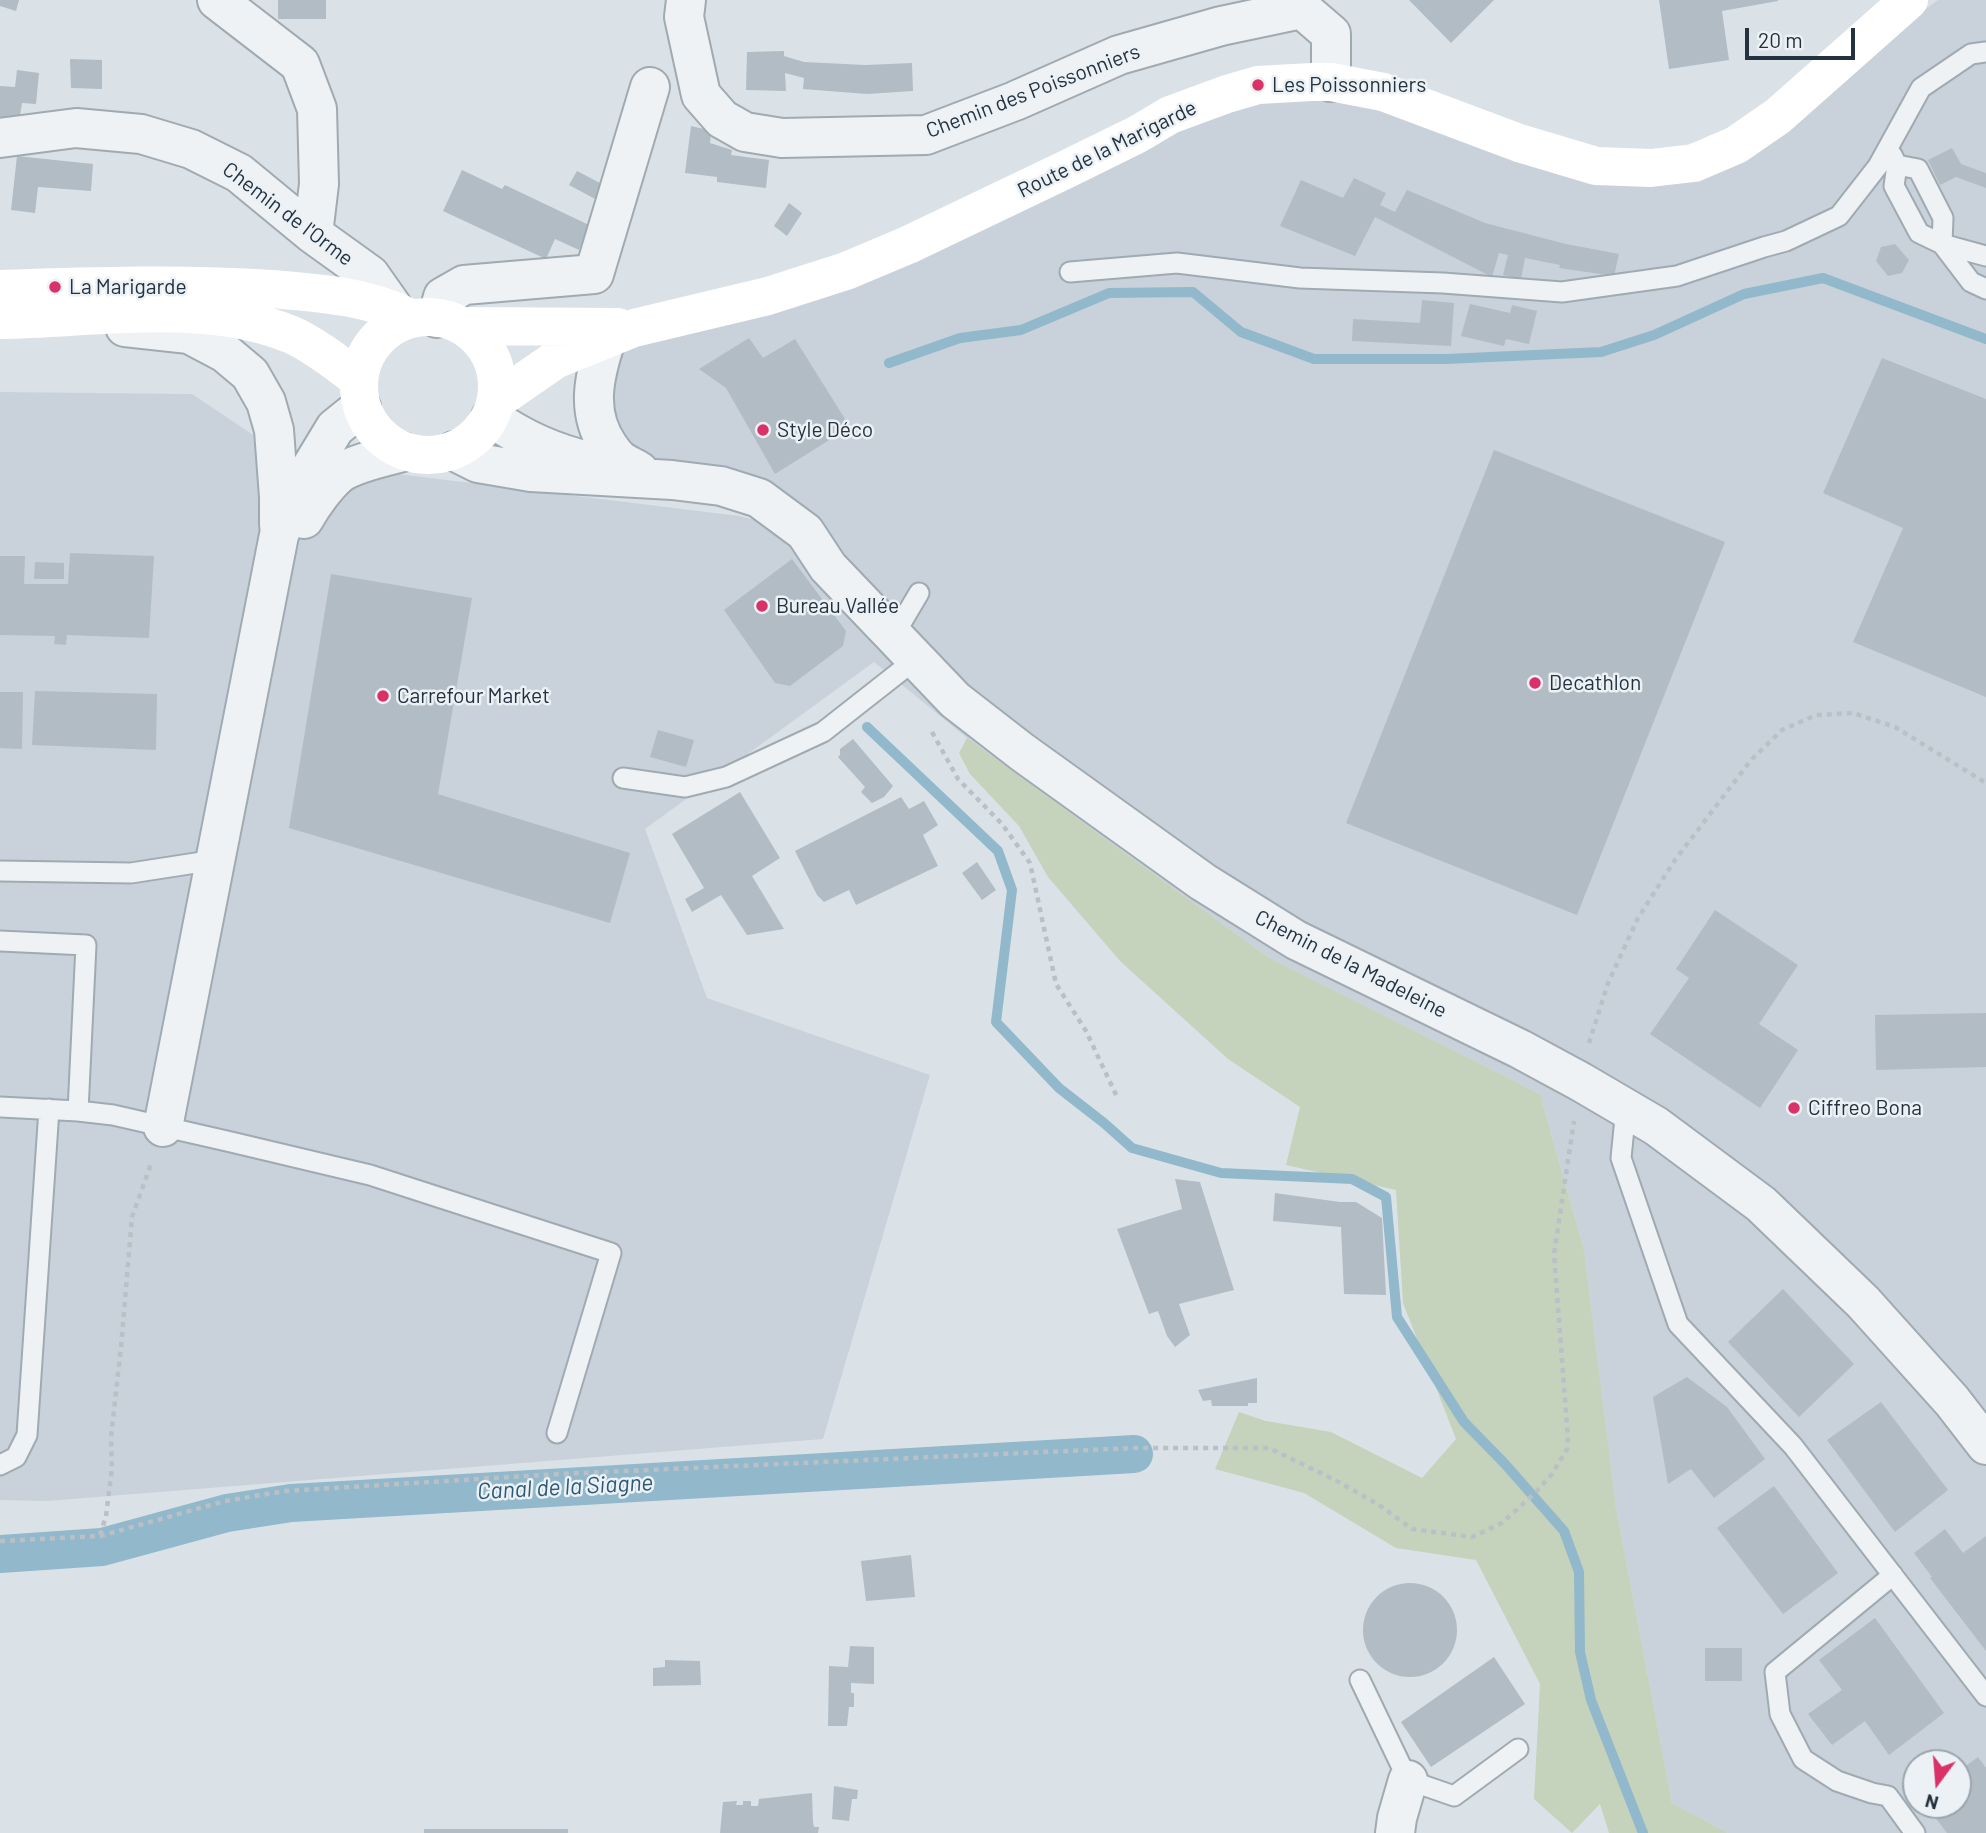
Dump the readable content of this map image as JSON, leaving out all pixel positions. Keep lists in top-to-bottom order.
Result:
{
  "streets": {
    "main road": ["Route de la Marigarde"],
    "street": ["Chemin des Poissonniers", "Chemin de l'Orme", "Chemin de la Madeleine"]
  },
  "crossings": [
    ["Chemin des Poissonniers", "Route de la Marigarde"],
    ["Route de la Marigarde", "Chemin de l'Orme"]
  ],
  "water": ["Canal de la Siagne"],
  "places": [
    "Les Poissonniers",
    "La Marigarde",
    "Style Déco",
    "Bureau Vallée",
    "Decathlon",
    "Carrefour Market",
    "Ciffreo Bona"
  ],
  "scale_bar": "20 m",
  "north": "bottom"
}
